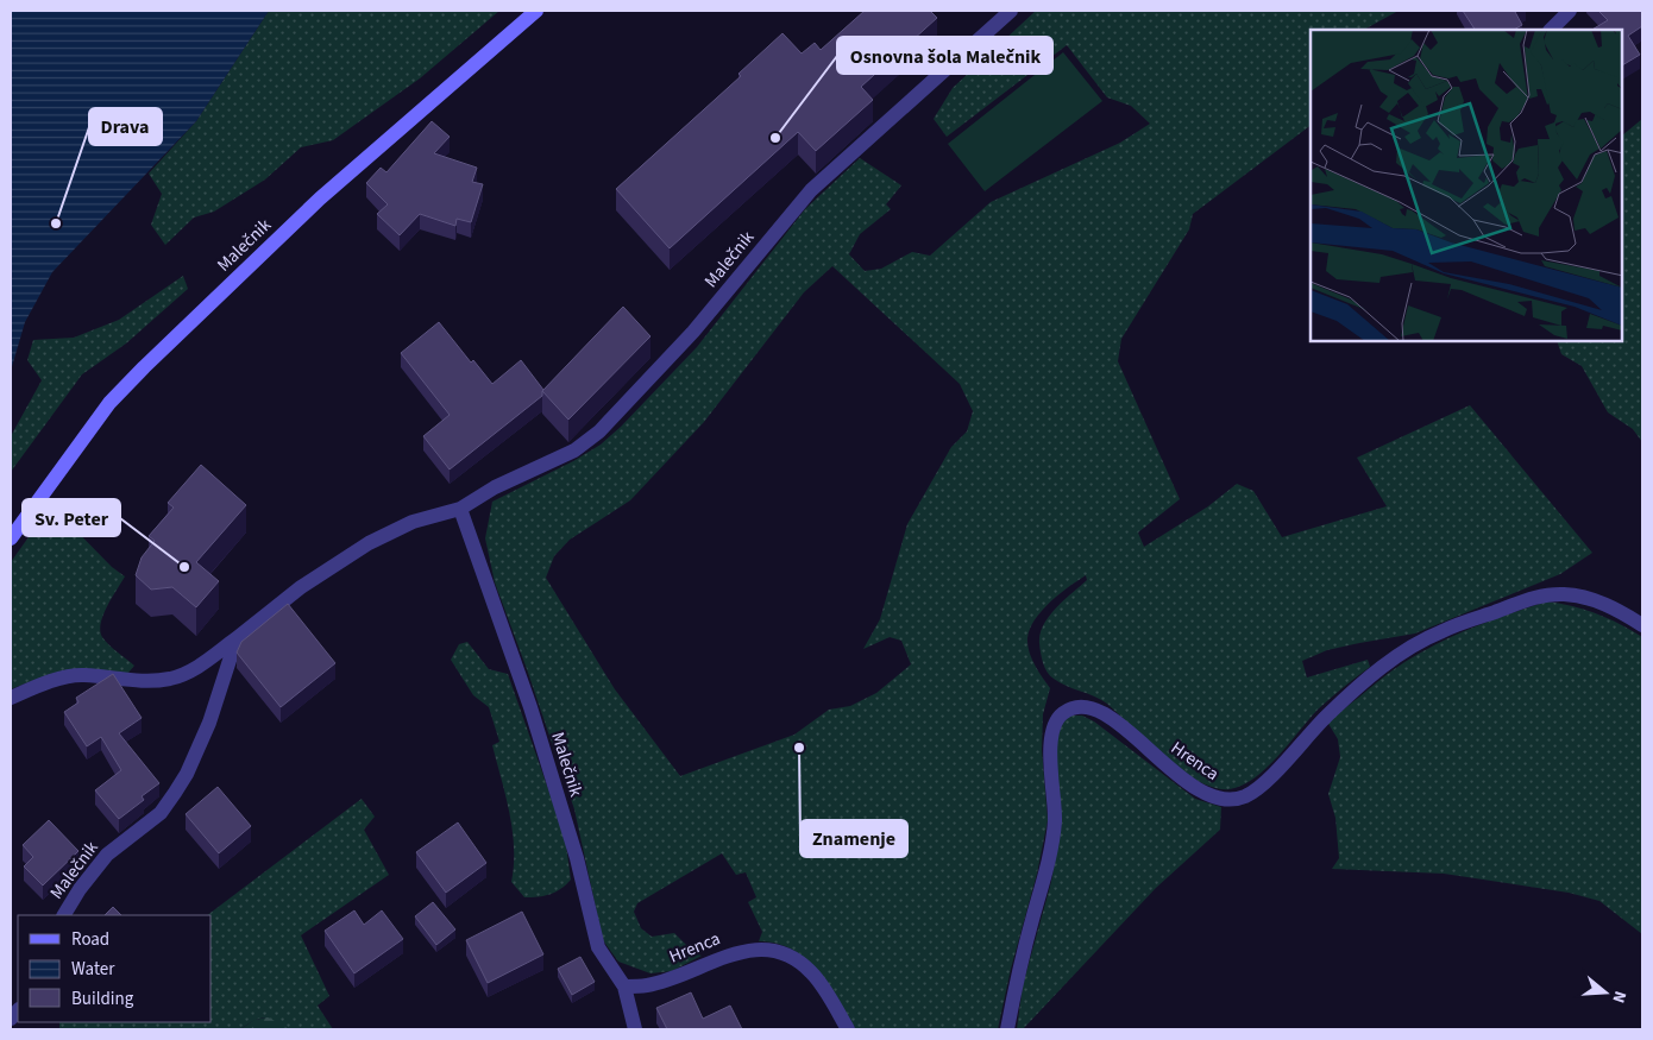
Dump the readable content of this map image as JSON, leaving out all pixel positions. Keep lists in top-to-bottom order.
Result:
{
  "streets": {
    "street": ["Malečnik", "Hrenca"]
  },
  "crossings": [
    ["Malečnik", "Hrenca"]
  ],
  "places": [
    "Osnovna šola Malečnik",
    "Drava",
    "Sv. Peter",
    "Znamenje"
  ],
  "legend": ["Road", "Water", "Building"],
  "north": "right"
}
